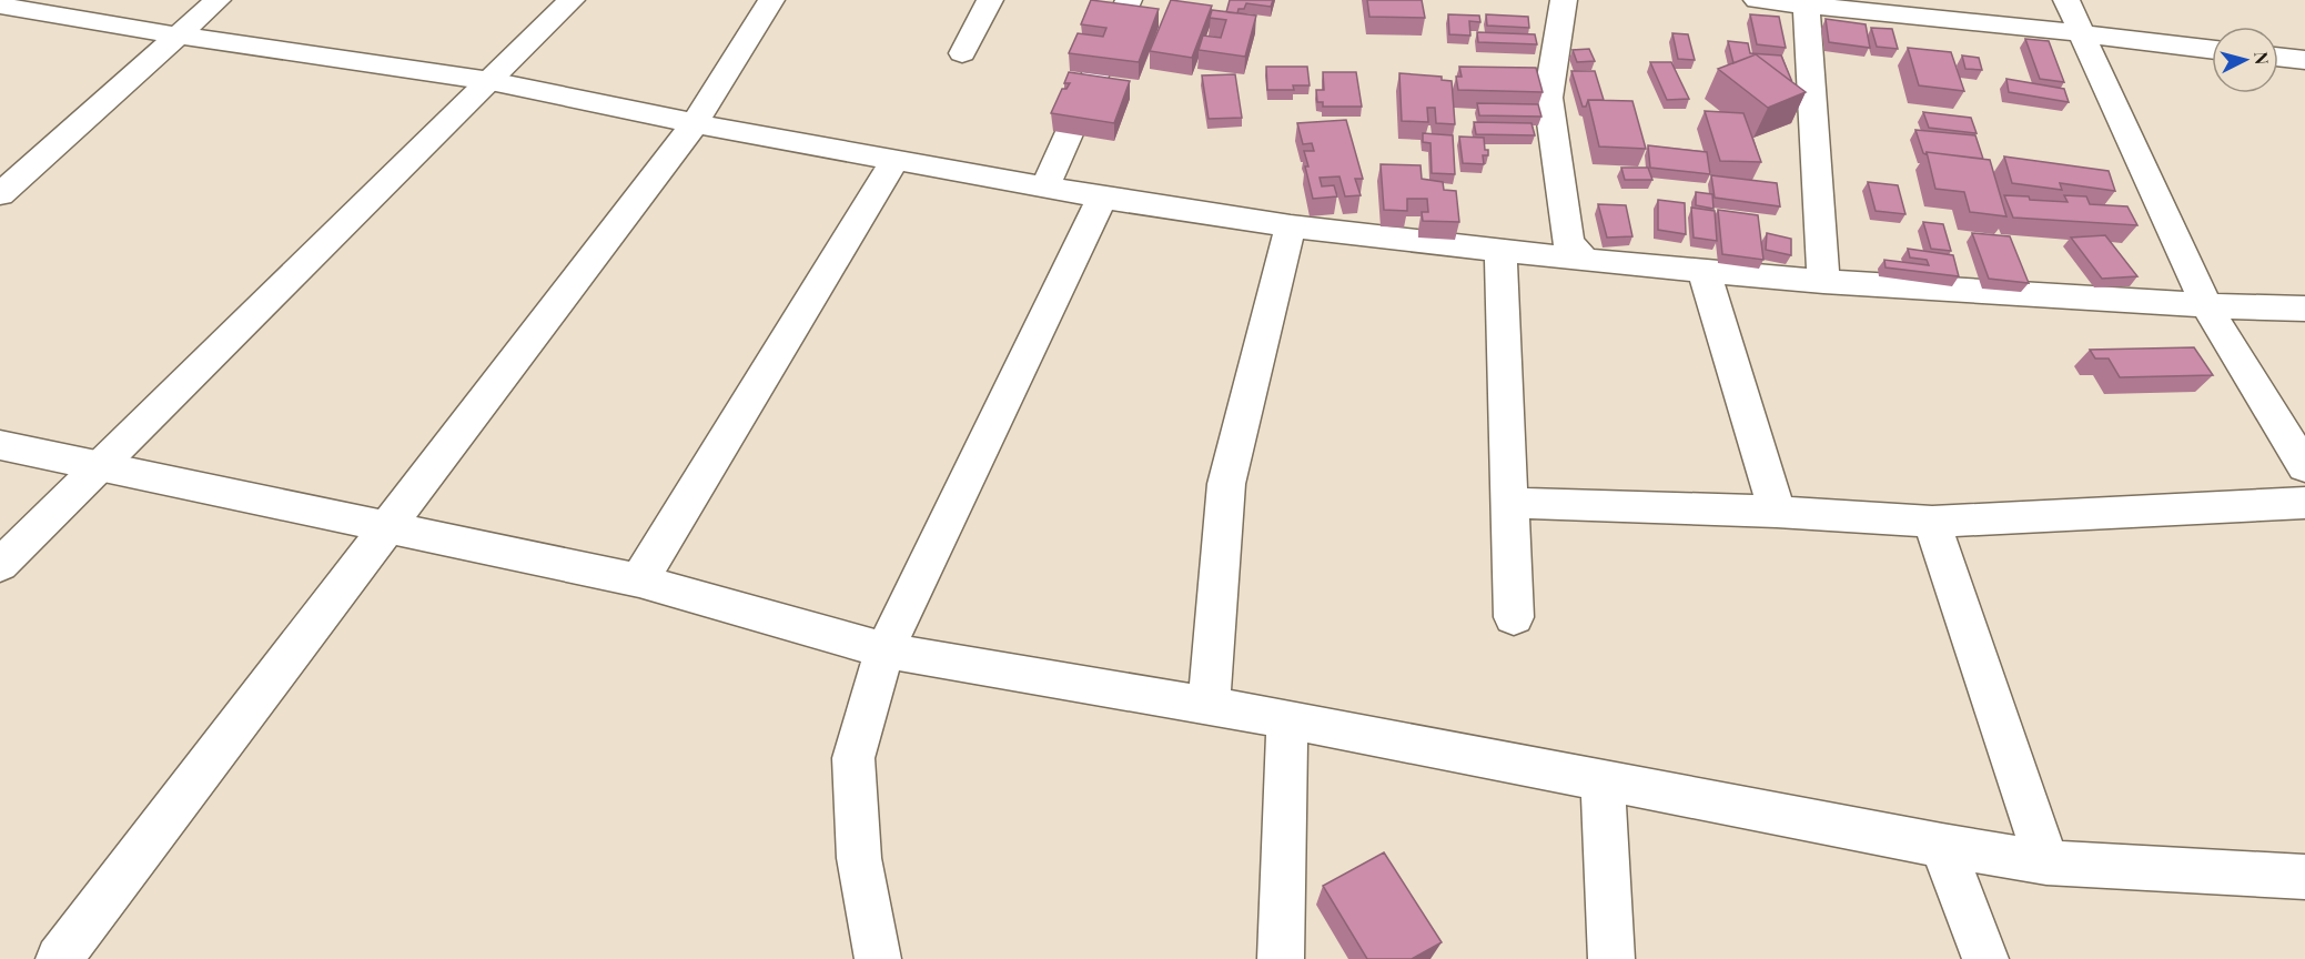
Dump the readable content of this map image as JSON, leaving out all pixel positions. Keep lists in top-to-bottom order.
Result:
{
  "north": "right"
}
